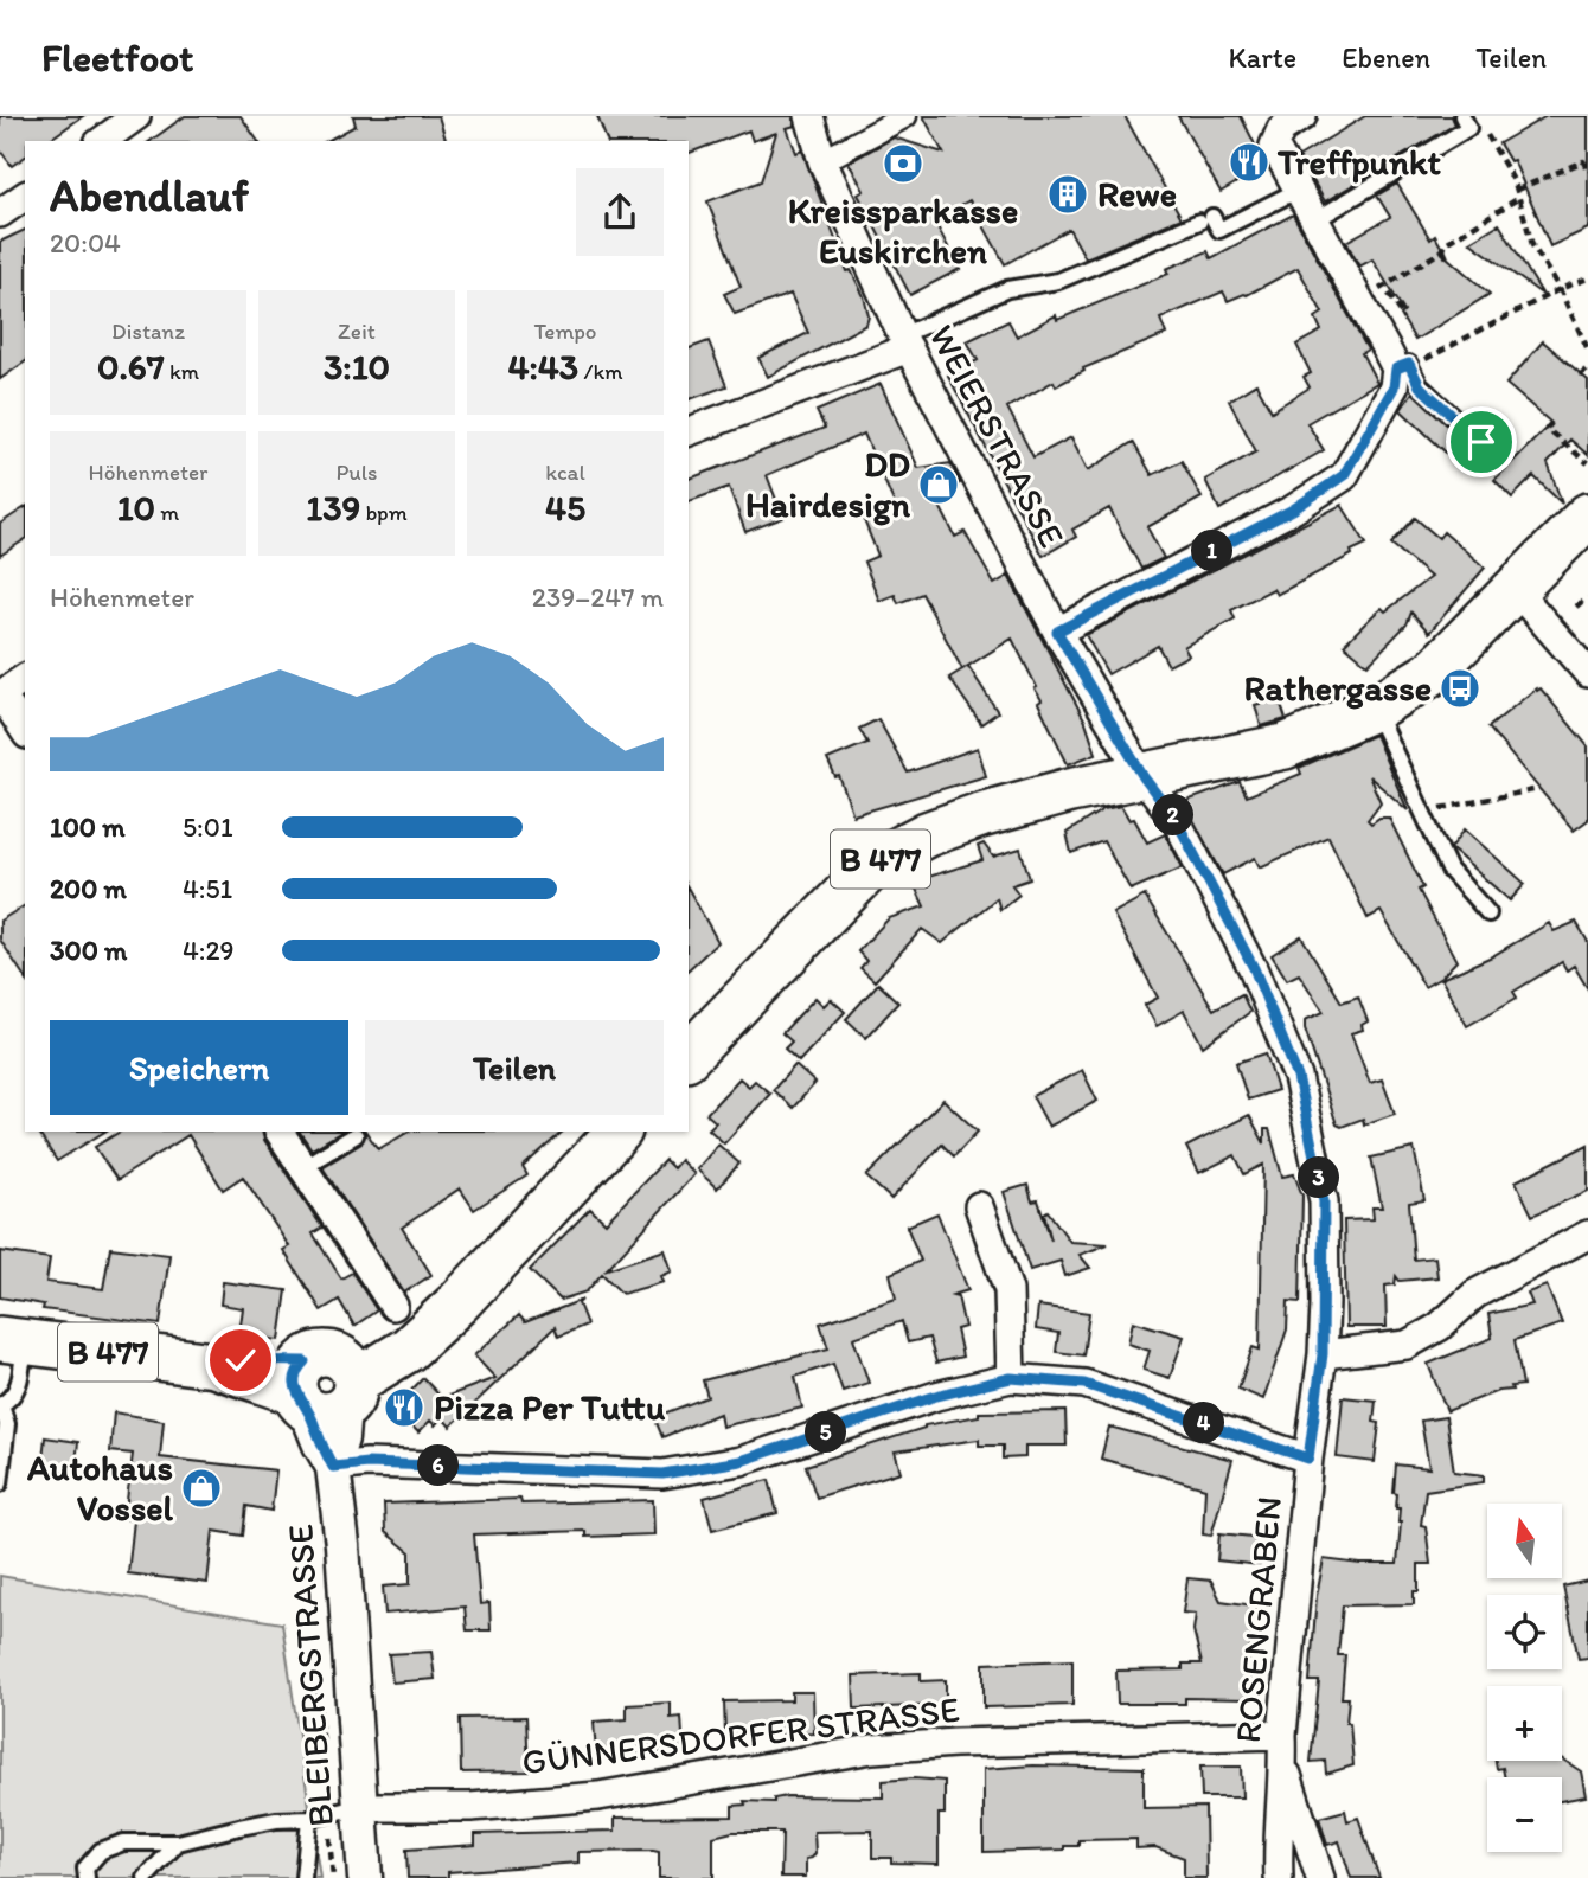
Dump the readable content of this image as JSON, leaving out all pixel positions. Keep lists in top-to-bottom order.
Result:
{
  "streets": {
    "main road": ["B 477"],
    "street": [
      "WEIERSTRASSE",
      "ROSENGRABEN",
      "BLEIBERGSTRASSE",
      "GÜNNERSDORFER STRASSE"
    ]
  },
  "crossings": [
    ["WEIERSTRASSE", "B 477"],
    ["WEIERSTRASSE", "ROSENGRABEN"],
    ["B 477", "ROSENGRABEN"],
    ["B 477", "BLEIBERGSTRASSE"],
    ["ROSENGRABEN", "GÜNNERSDORFER STRASSE"],
    ["BLEIBERGSTRASSE", "GÜNNERSDORFER STRASSE"]
  ],
  "places": {
    "restaurant": ["Treffpunkt", "Pizza Per Tuttu"],
    "bank": ["Kreissparkasse Euskirchen"],
    "building": ["Rewe"],
    "shop": ["DD Hairdesign", "Autohaus Vossel"],
    "bus stop": ["Rathergasse"]
  },
  "north": "top",
  "page": {
    "header": "Fleetfoot",
    "nav": ["Karte", "Ebenen", "Teilen"],
    "heading": ["Abendlauf", "20:04"],
    "stats": [
      ["Distanz", "0.67 km"],
      ["Zeit", "3:10"],
      ["Tempo", "4:43 /km"],
      ["Höhenmeter", "10 m"],
      ["Puls", "139 bpm"],
      ["kcal", "45"]
    ],
    "pins": [
      "1",
      "2",
      "3",
      "4",
      "5",
      "6"
    ],
    "chart": ["Höhenmeter", "239–247 m"],
    "list": [
      {
        "name": "100 m",
        "note": "5:01"
      },
      {
        "name": "200 m",
        "note": "4:51"
      },
      {
        "name": "300 m",
        "note": "4:29"
      }
    ],
    "buttons": ["Speichern", "Teilen"],
    "map_buttons": ["+", "−"]
  }
}
